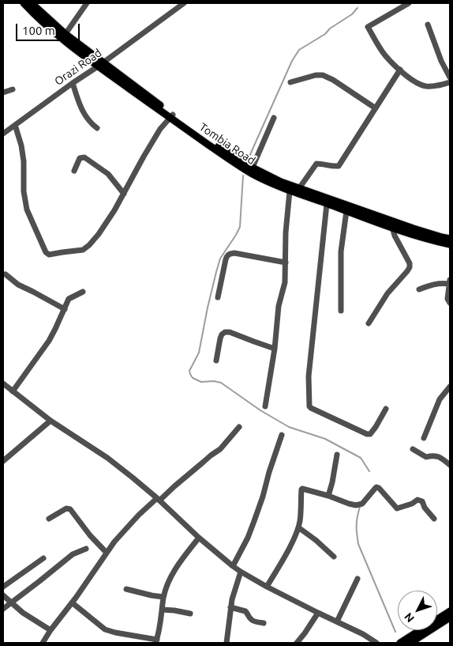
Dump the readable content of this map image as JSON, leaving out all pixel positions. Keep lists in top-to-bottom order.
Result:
{
  "streets": {
    "main road": ["Tombia Road"],
    "street": ["Orazi Road"]
  },
  "crossings": [
    ["Orazi Road", "Tombia Road"]
  ],
  "scale_bar": "100 m",
  "north": "bottom left"
}
